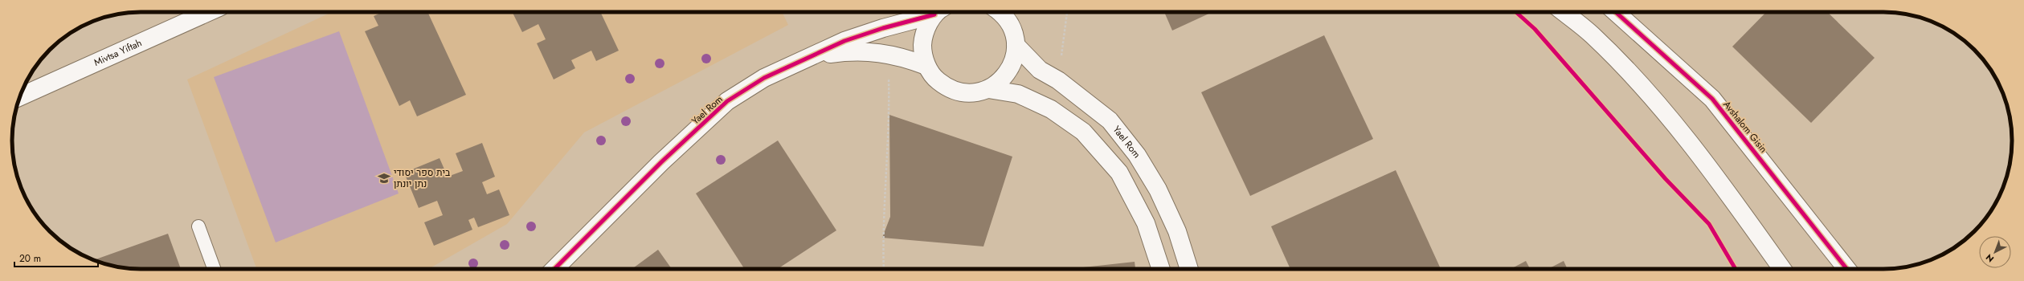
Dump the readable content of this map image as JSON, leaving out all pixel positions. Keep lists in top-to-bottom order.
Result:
{
  "streets": {
    "street": ["Mivtsa Yiftah", "Yael Rom", "Avshalom Gisin"]
  },
  "places": {
    "school or university": ["בית ספר יסודי נתן יונתן"]
  },
  "scale_bar": "20 m",
  "north": "bottom left"
}
